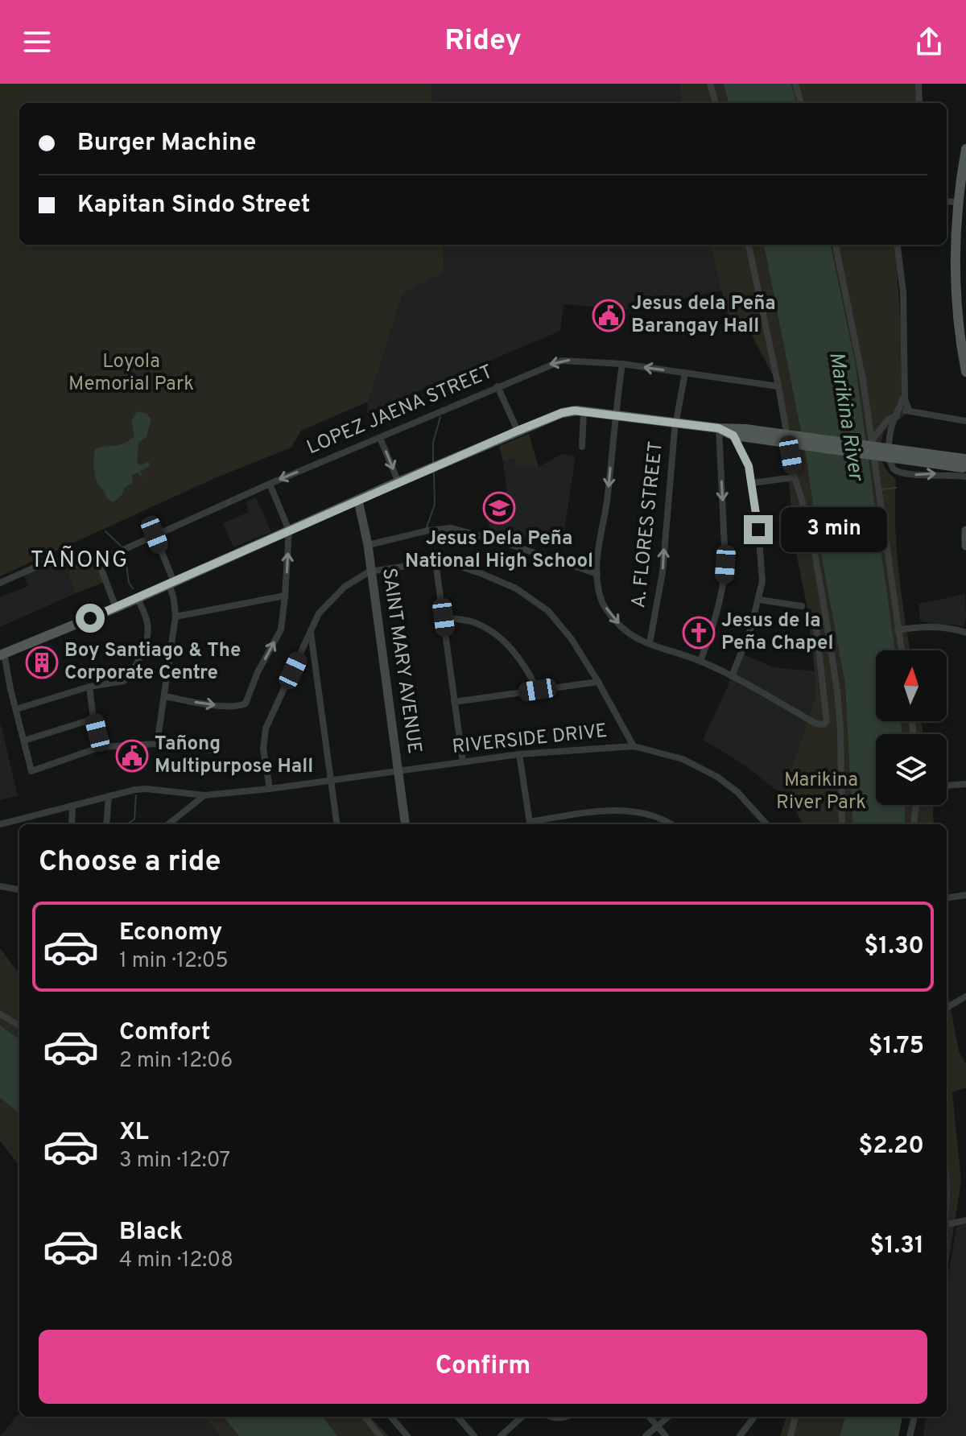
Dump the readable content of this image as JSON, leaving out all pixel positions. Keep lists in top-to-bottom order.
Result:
{
  "streets": {
    "street": [
      "LOPEZ JAENA STREET",
      "A. FLORES STREET",
      "SAINT MARY AVENUE",
      "RIVERSIDE DRIVE"
    ]
  },
  "crossings": [
    ["LOPEZ JAENA STREET", "A. FLORES STREET"],
    ["SAINT MARY AVENUE", "RIVERSIDE DRIVE"]
  ],
  "one_way": ["LOPEZ JAENA STREET"],
  "districts": ["TAÑONG"],
  "water": ["Marikina River"],
  "parks": ["Loyola Memorial Park", "Marikina River Park"],
  "places": {
    "public building": ["Jesus dela Peña Barangay Hall", "Tañong Multipurpose Hall"],
    "school or university": ["Jesus Dela Peña National High School"],
    "church": ["Jesus de la Peña Chapel"],
    "building": ["Boy Santiago & The Corporate Centre"]
  },
  "north": "top",
  "page": {
    "header": "Ridey",
    "banner": ["Burger Machine", "Kapitan Sindo Street"],
    "bubble": "3 min",
    "heading": "Choose a ride",
    "list": [
      {
        "name": "Economy",
        "note": "1 min · 12:05",
        "value": "$1.30"
      },
      {
        "name": "Comfort",
        "note": "2 min · 12:06",
        "value": "$1.75"
      },
      {
        "name": "XL",
        "note": "3 min · 12:07",
        "value": "$2.20"
      },
      {
        "name": "Black",
        "note": "4 min · 12:08",
        "value": "$1.31"
      }
    ],
    "buttons": "Confirm"
  }
}
